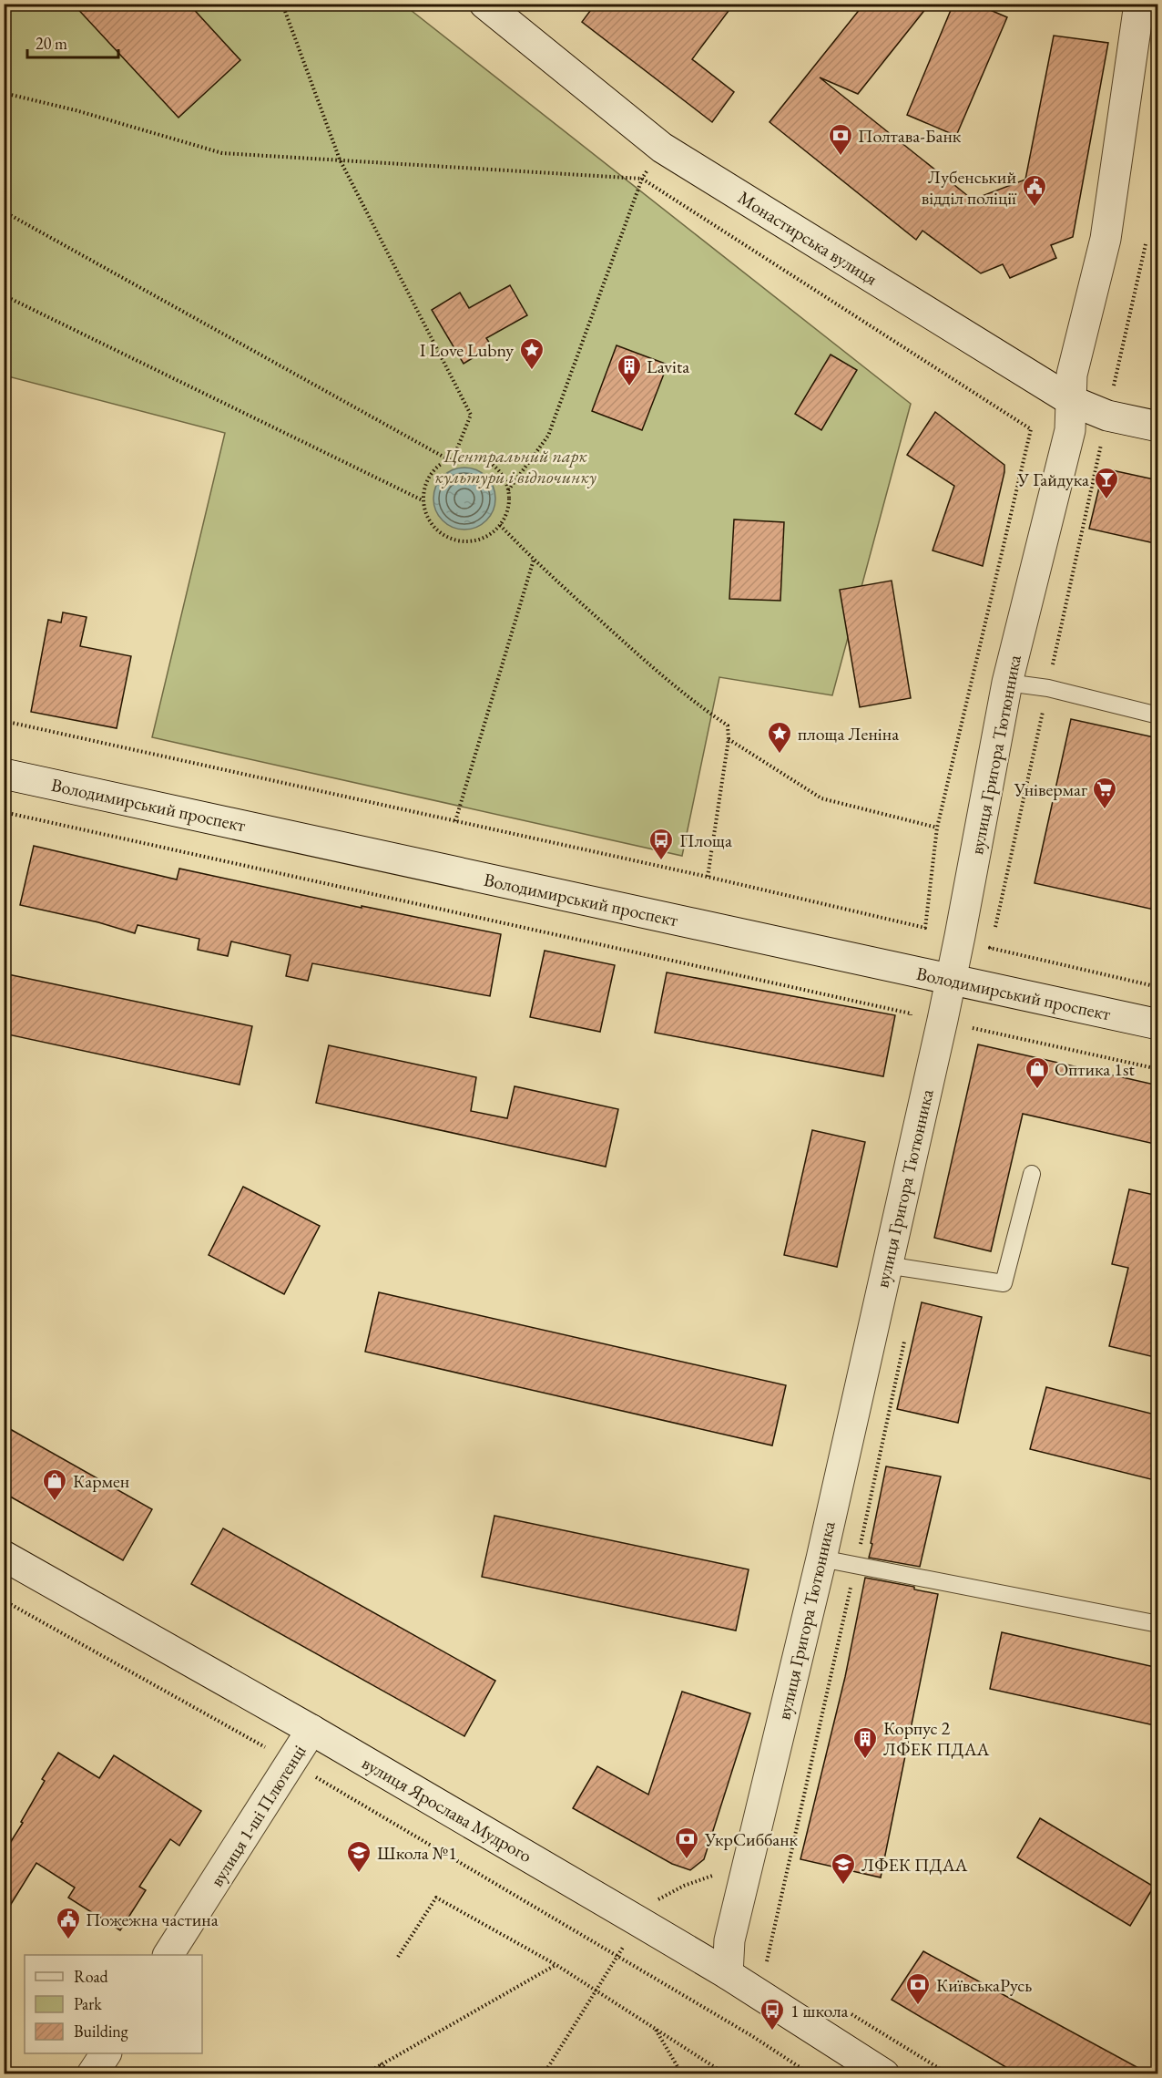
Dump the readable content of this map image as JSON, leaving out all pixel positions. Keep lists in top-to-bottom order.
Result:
{
  "streets": {
    "main road": [
      "Монастирська вулиця",
      "вулиця Григора Тютюнника",
      "Володимирський проспект",
      "вулиця Ярослава Мудрого",
      "вулиця 1-ші Плютенці"
    ]
  },
  "crossings": [
    ["Монастирська вулиця", "вулиця Григора Тютюнника"],
    ["вулиця Григора Тютюнника", "Володимирський проспект"],
    ["вулиця Григора Тютюнника", "вулиця Ярослава Мудрого"],
    ["вулиця Ярослава Мудрого", "вулиця 1-ші Плютенці"]
  ],
  "parks": ["Центральний парк культури і відпочинку"],
  "places": {
    "bank": ["Полтава-Банк", "УкрСиббанк", "КиївськаРусь"],
    "public building": ["Лубенський відділ поліції", "Пожежна частина"],
    "place": ["I Love Lubny", "площа Леніна"],
    "building": ["Lavita", "Корпус 2 ЛФЕК ПДАА"],
    "bar": ["У Гайдука"],
    "supermarket": ["Універмаг"],
    "bus stop": ["Площа", "1 школа"],
    "shop": ["Оптика 1st", "Кармен"],
    "school or university": ["Школа №1", "ЛФЕК ПДАА"]
  },
  "legend": ["Road", "Park", "Building"],
  "scale_bar": "20 m"
}
